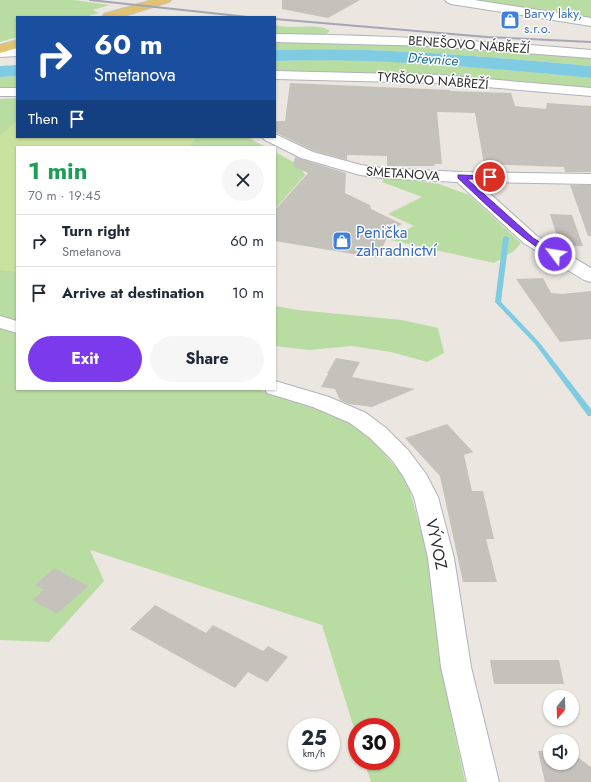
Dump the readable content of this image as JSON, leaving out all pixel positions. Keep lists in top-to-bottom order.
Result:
{
  "streets": {
    "street": [
      "BENEŠOVO NÁBŘEŽÍ",
      "TYRŠOVO NÁBŘEŽÍ",
      "SMETANOVA",
      "VÝVOZ"
    ]
  },
  "water": ["Dřevnice"],
  "places": {
    "shop": ["Barvy laky, s.r.o.", "Penička zahradnictví"]
  },
  "north": "bottom",
  "page": {
    "turn": ["60 m", "Smetanova"],
    "then": "Then",
    "heading": ["1 min", "70 m · 19:45"],
    "list": [
      {
        "name": "Turn right",
        "note": "Smetanova",
        "value": "60 m"
      },
      {
        "name": "Arrive at destination",
        "value": "10 m"
      }
    ],
    "buttons": ["Exit", "Share"],
    "speed": "25 km/h",
    "limit": "30"
  }
}
